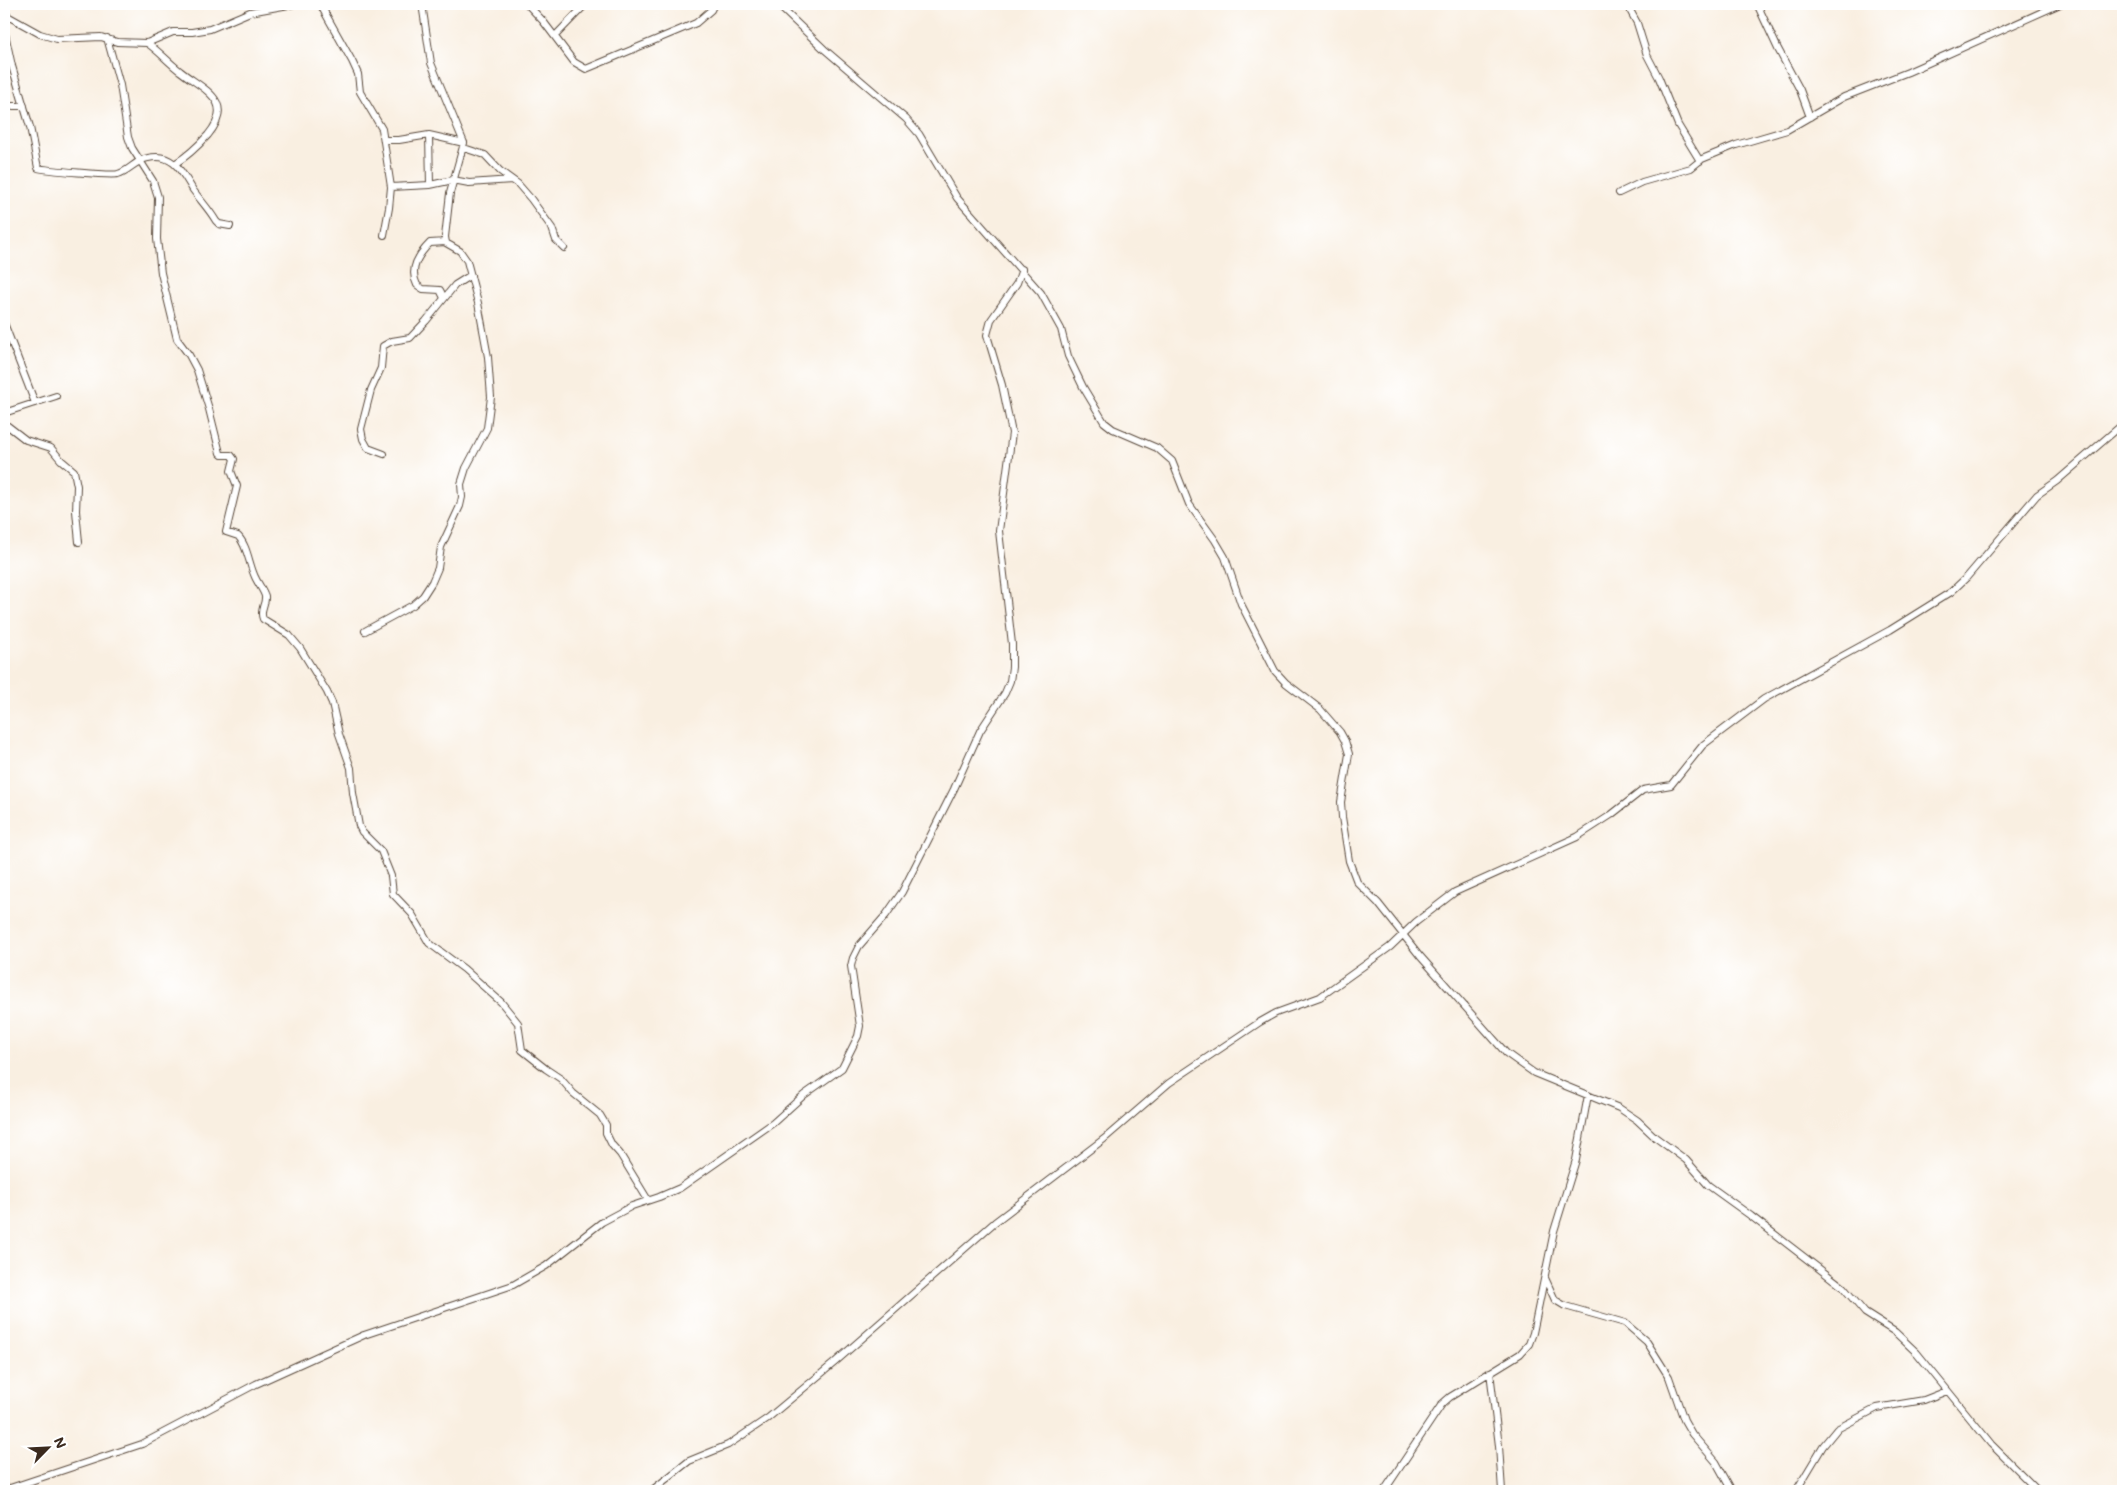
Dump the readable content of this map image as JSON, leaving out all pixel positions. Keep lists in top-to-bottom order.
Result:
{
  "north": "top right"
}
